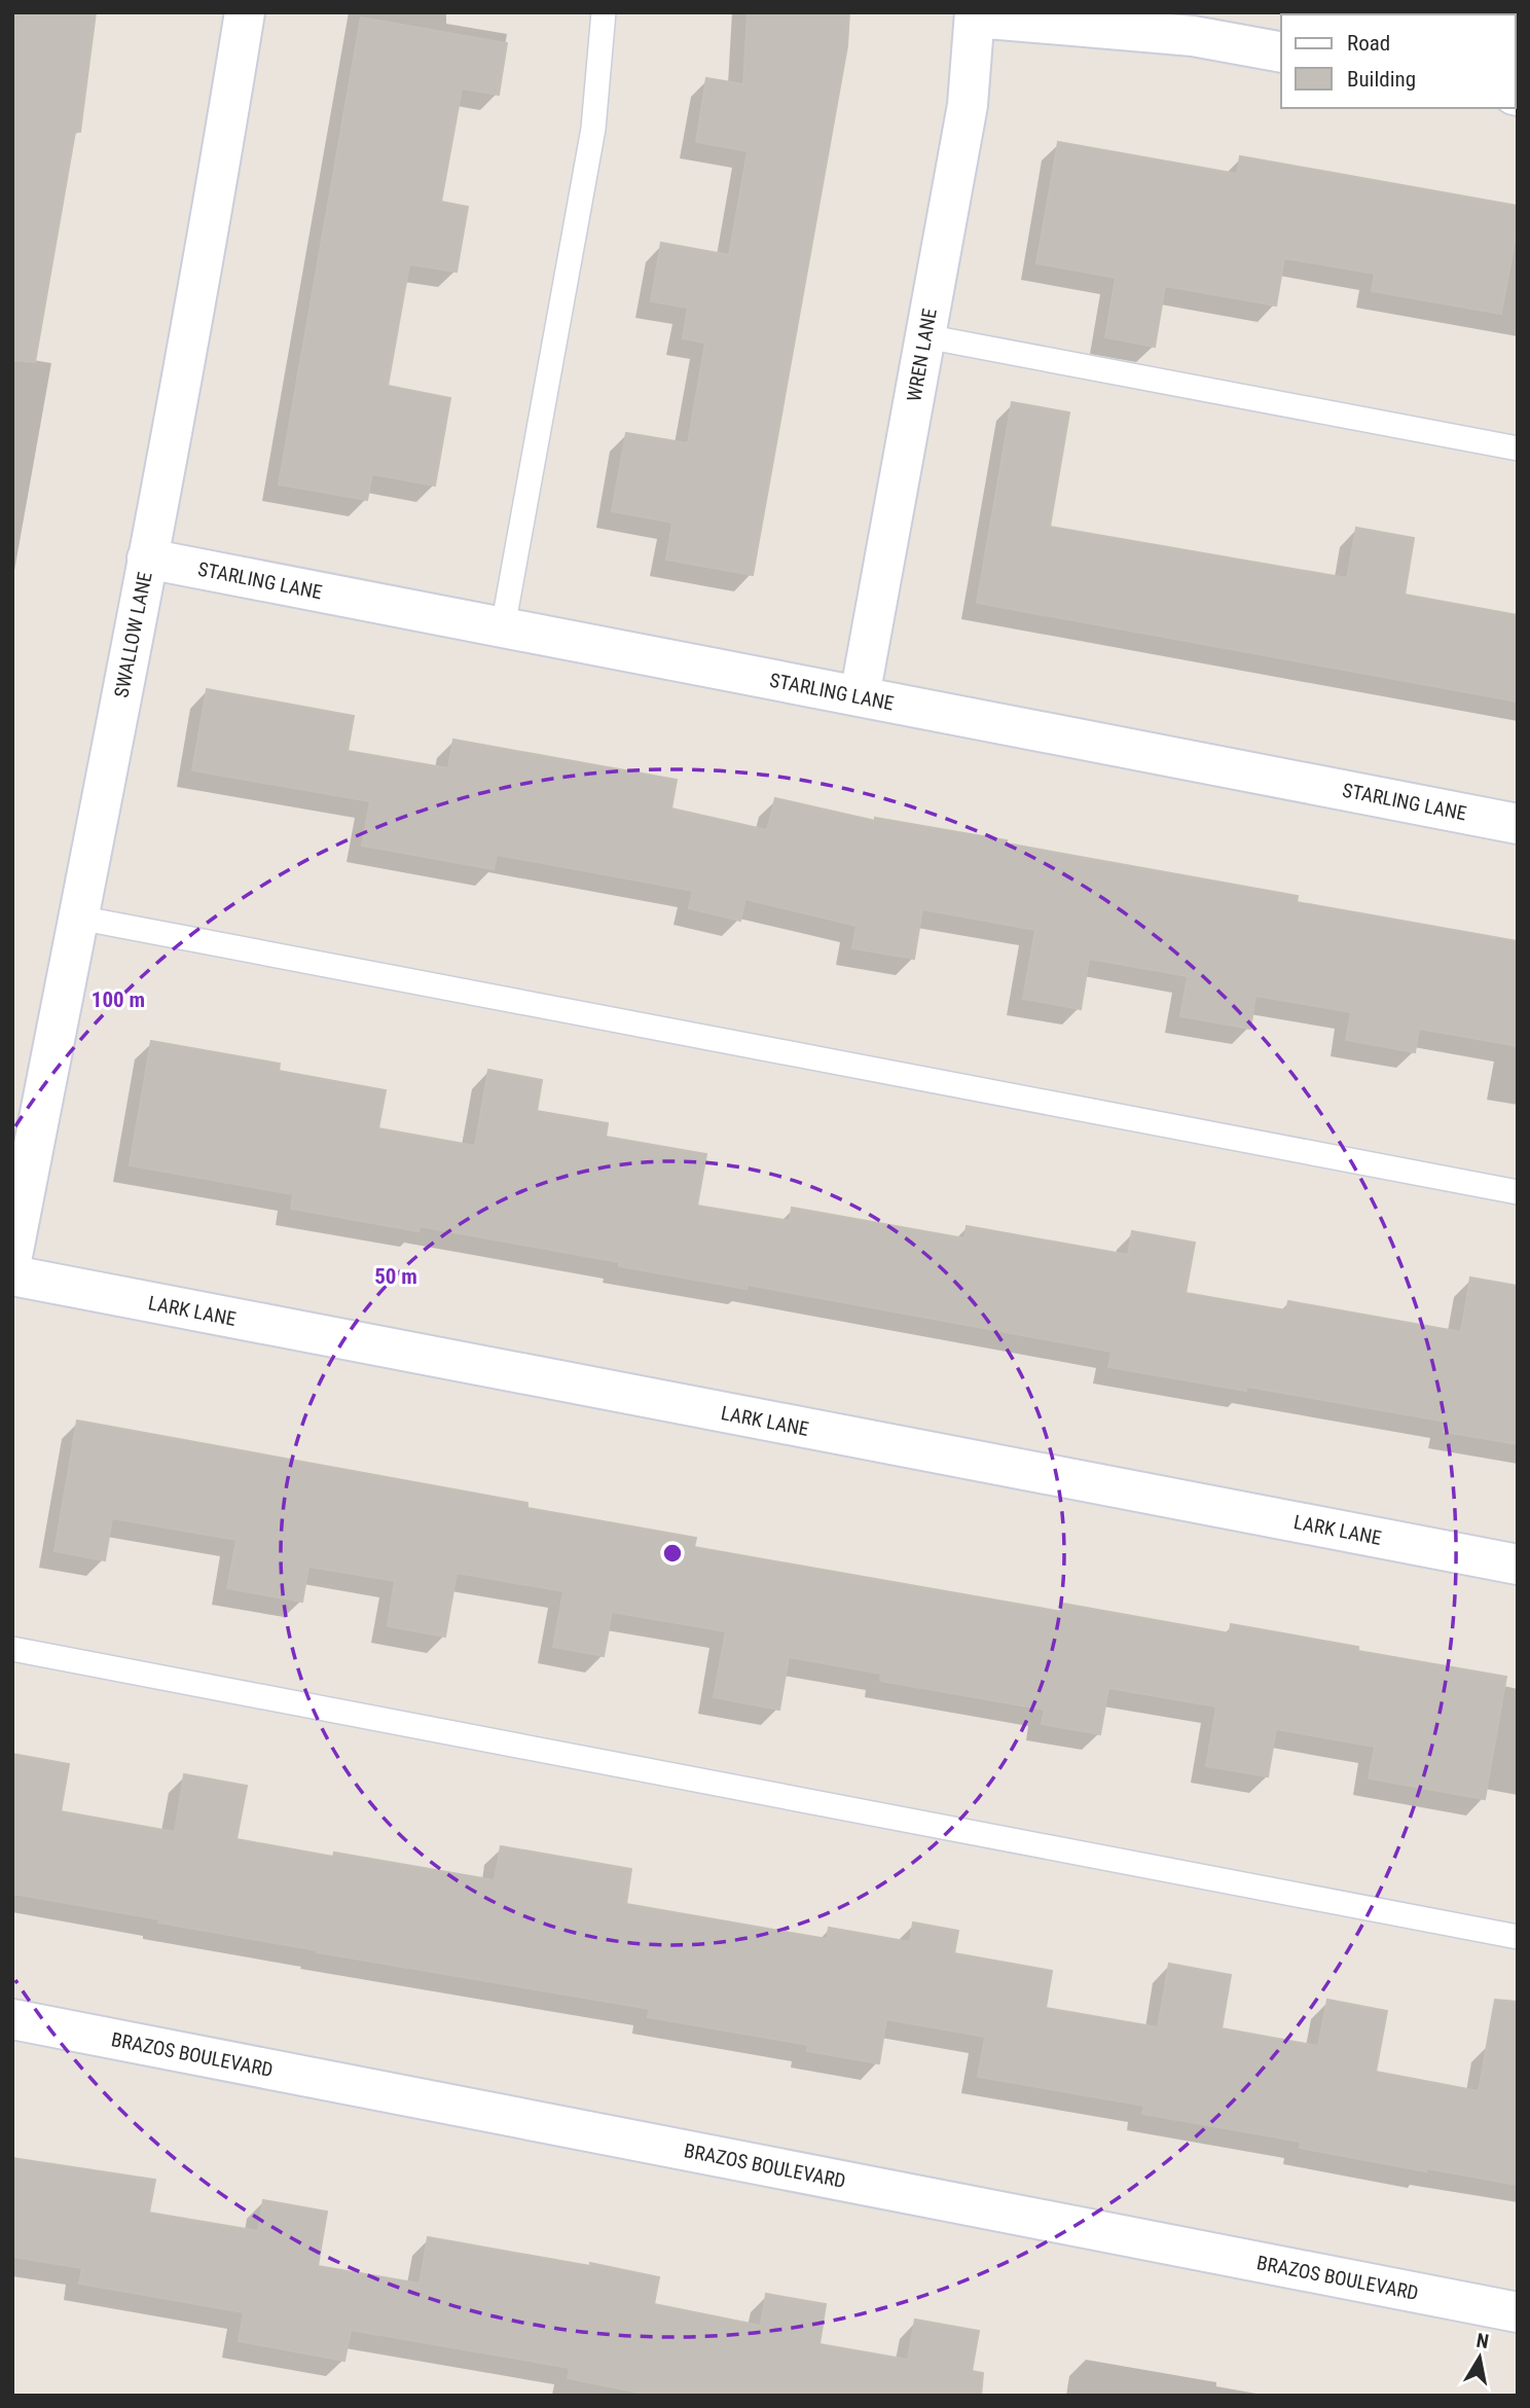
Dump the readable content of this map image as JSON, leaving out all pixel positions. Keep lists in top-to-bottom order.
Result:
{
  "streets": {
    "street": [
      "WREN LANE",
      "STARLING LANE",
      "SWALLOW LANE",
      "LARK LANE",
      "BRAZOS BOULEVARD"
    ]
  },
  "crossings": [
    ["WREN LANE", "STARLING LANE"],
    ["STARLING LANE", "SWALLOW LANE"]
  ],
  "legend": ["Road", "Building"],
  "north": "top",
  "rings": ["100 m", "50 m"]
}
